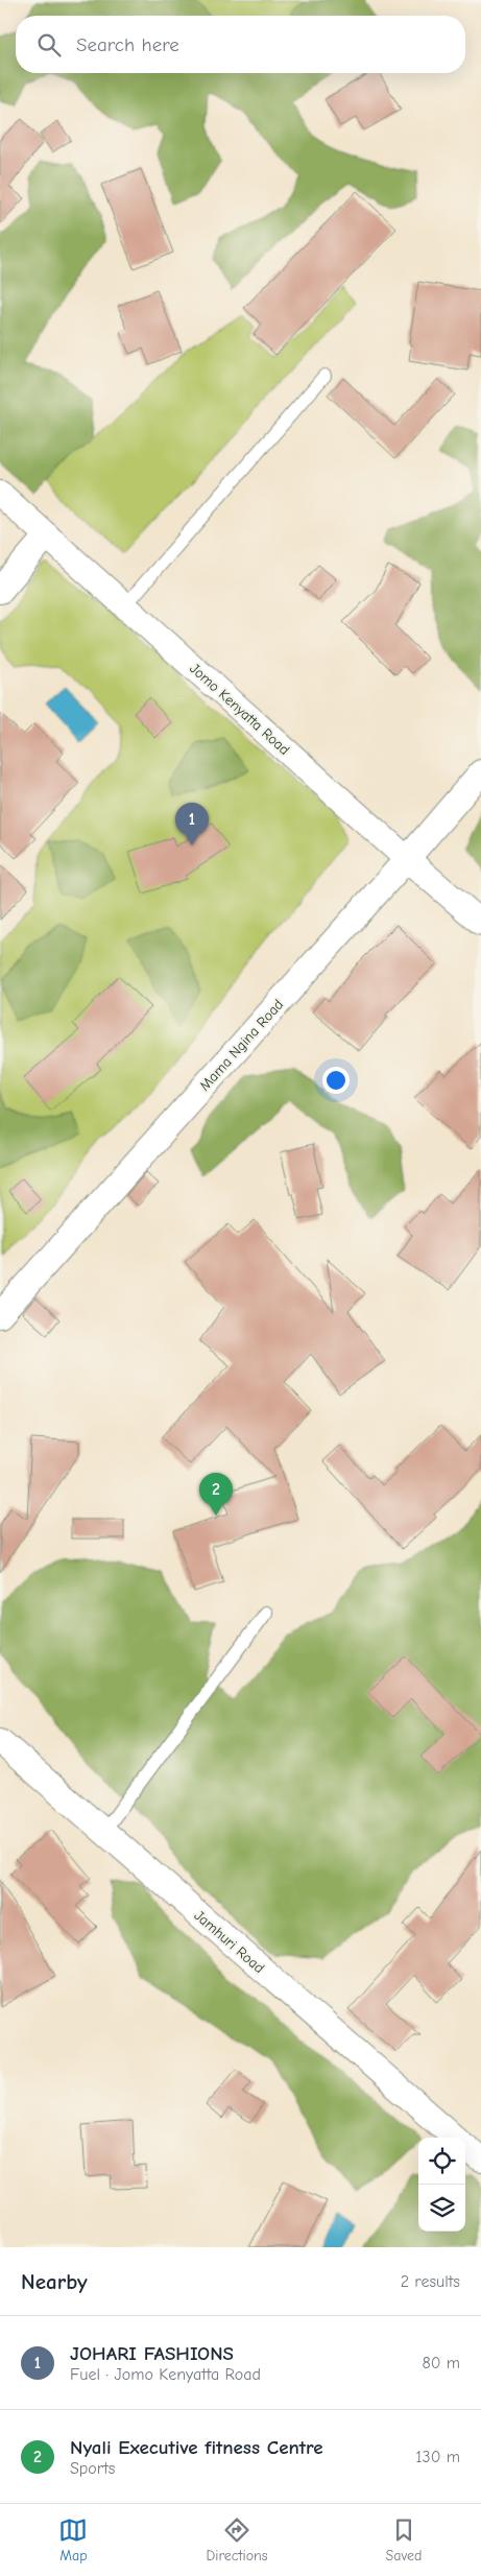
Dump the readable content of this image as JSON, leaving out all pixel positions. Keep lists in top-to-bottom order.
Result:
{
  "streets": {
    "street": ["Jomo Kenyatta Road", "Mama Ngina Road", "Jamhuri Road"]
  },
  "crossings": [
    ["Jomo Kenyatta Road", "Mama Ngina Road"]
  ],
  "page": {
    "search": "Search here",
    "pins": ["1", "2"],
    "heading": ["Nearby", "2 results"],
    "list": [
      {
        "mark": "1",
        "name": "JOHARI FASHIONS",
        "note": "Fuel · Jomo Kenyatta Road",
        "value": "80 m"
      },
      {
        "mark": "2",
        "name": "Nyali Executive fitness Centre",
        "note": "Sports",
        "value": "130 m"
      }
    ],
    "nav": ["Map", "Directions", "Saved"]
  }
}
